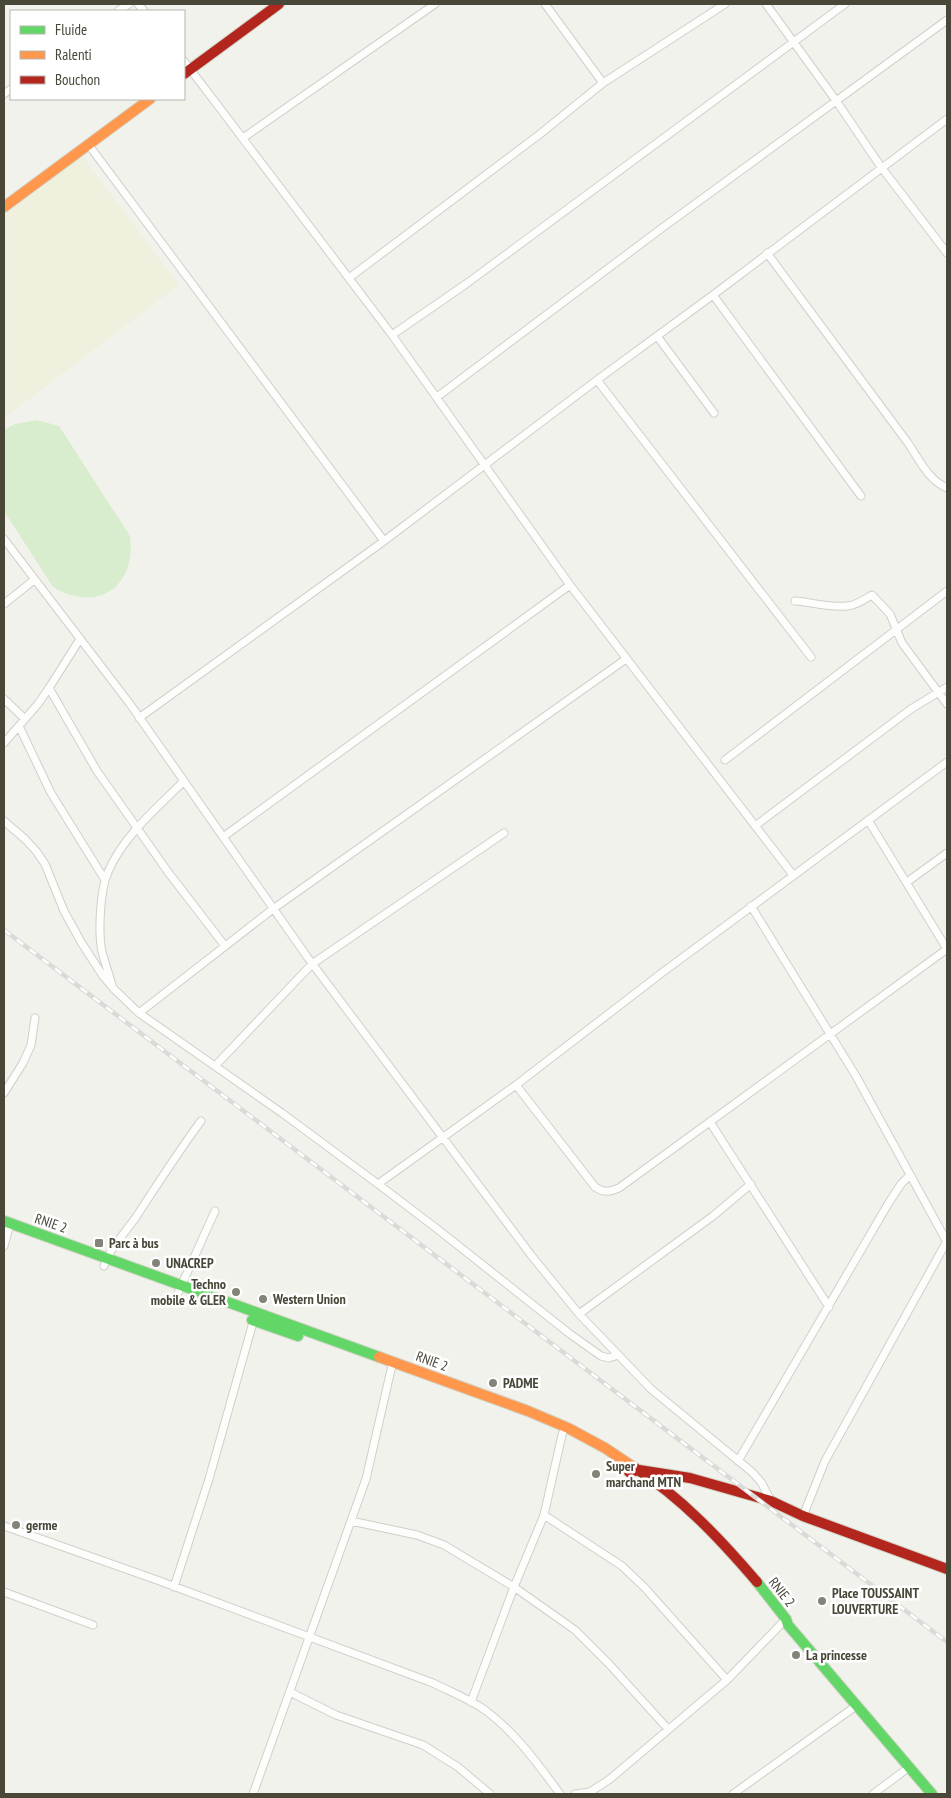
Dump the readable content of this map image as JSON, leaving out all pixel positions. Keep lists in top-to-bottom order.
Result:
{
  "streets": {
    "main road": ["RNIE 2"]
  },
  "places": {
    "transit": ["Parc à bus"],
    "other": [
      "UNACREP",
      "Techno mobile & GLER",
      "Western Union",
      "PADME",
      "Super marchand MTN",
      "germe",
      "Place TOUSSAINT LOUVERTURE",
      "La princesse"
    ]
  },
  "legend": ["Fluide", "Ralenti", "Bouchon"]
}
